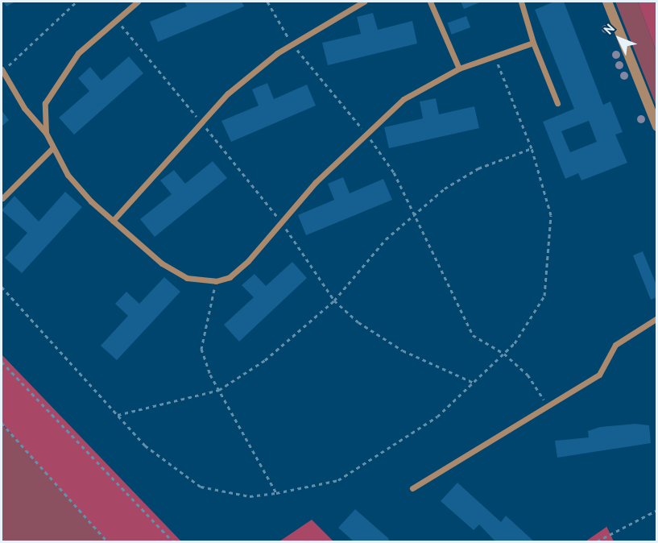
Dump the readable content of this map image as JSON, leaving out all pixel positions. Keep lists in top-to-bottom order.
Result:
{
  "north": "top left"
}
